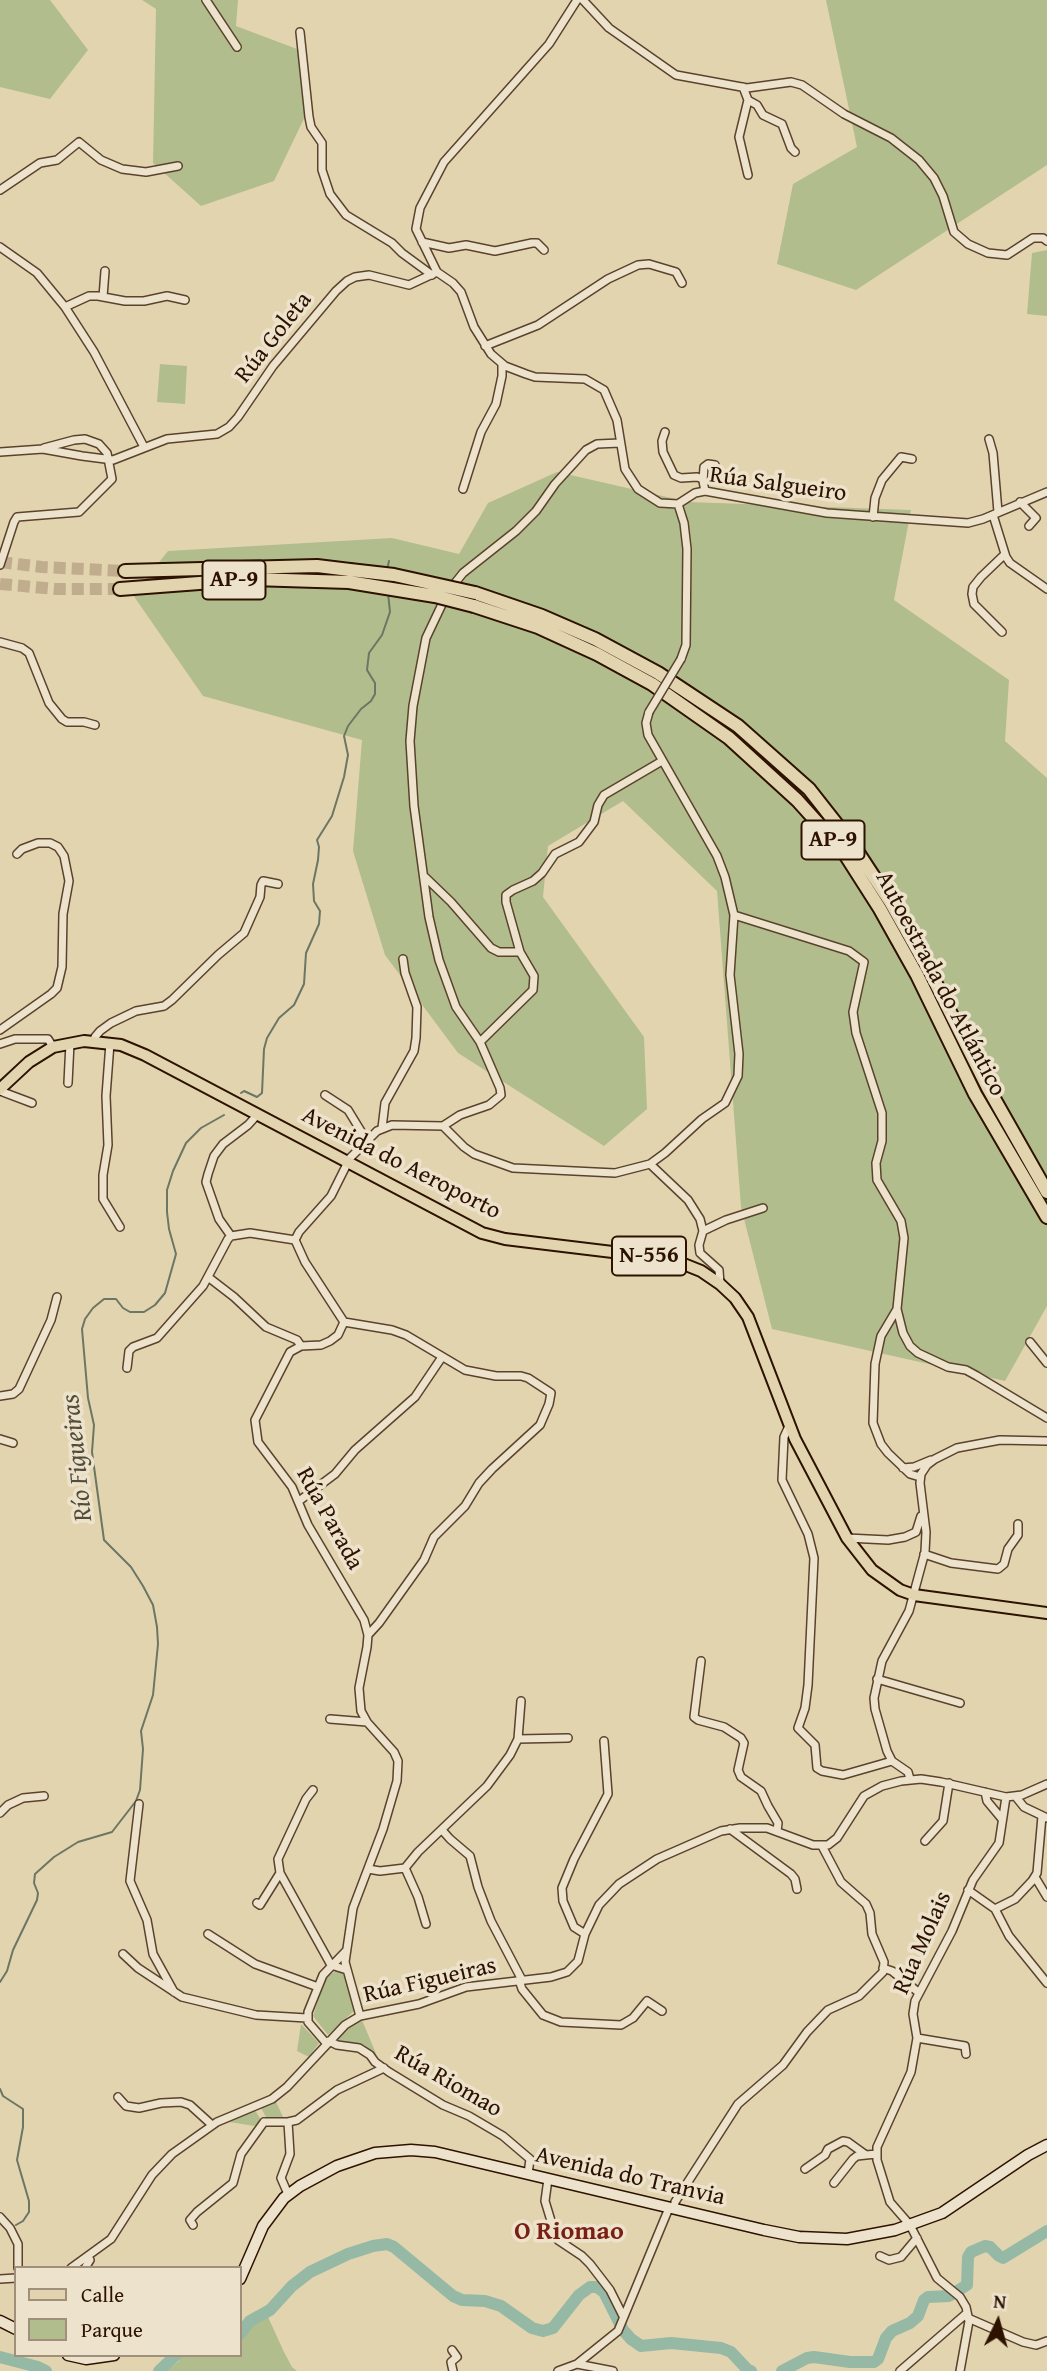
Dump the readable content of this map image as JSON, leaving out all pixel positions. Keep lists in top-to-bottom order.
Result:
{
  "streets": {
    "highway": ["AP-9", "Autoestrada do Atlántico"],
    "main road": ["Avenida do Aeroporto", "N-556", "Avenida do Tranvia"],
    "street": [
      "Rúa Goleta",
      "Rúa Salgueiro",
      "Rúa Parada",
      "Rúa Molais",
      "Rúa Figueiras",
      "Rúa Riomao"
    ]
  },
  "crossings": [
    ["Rúa Goleta", "Rúa Salgueiro"],
    ["Rúa Figueiras", "Rúa Riomao"],
    ["Rúa Riomao", "Avenida do Tranvia"]
  ],
  "districts": ["O Riomao"],
  "water": ["Río Figueiras"],
  "legend": ["Calle", "Parque"],
  "north": "top"
}
